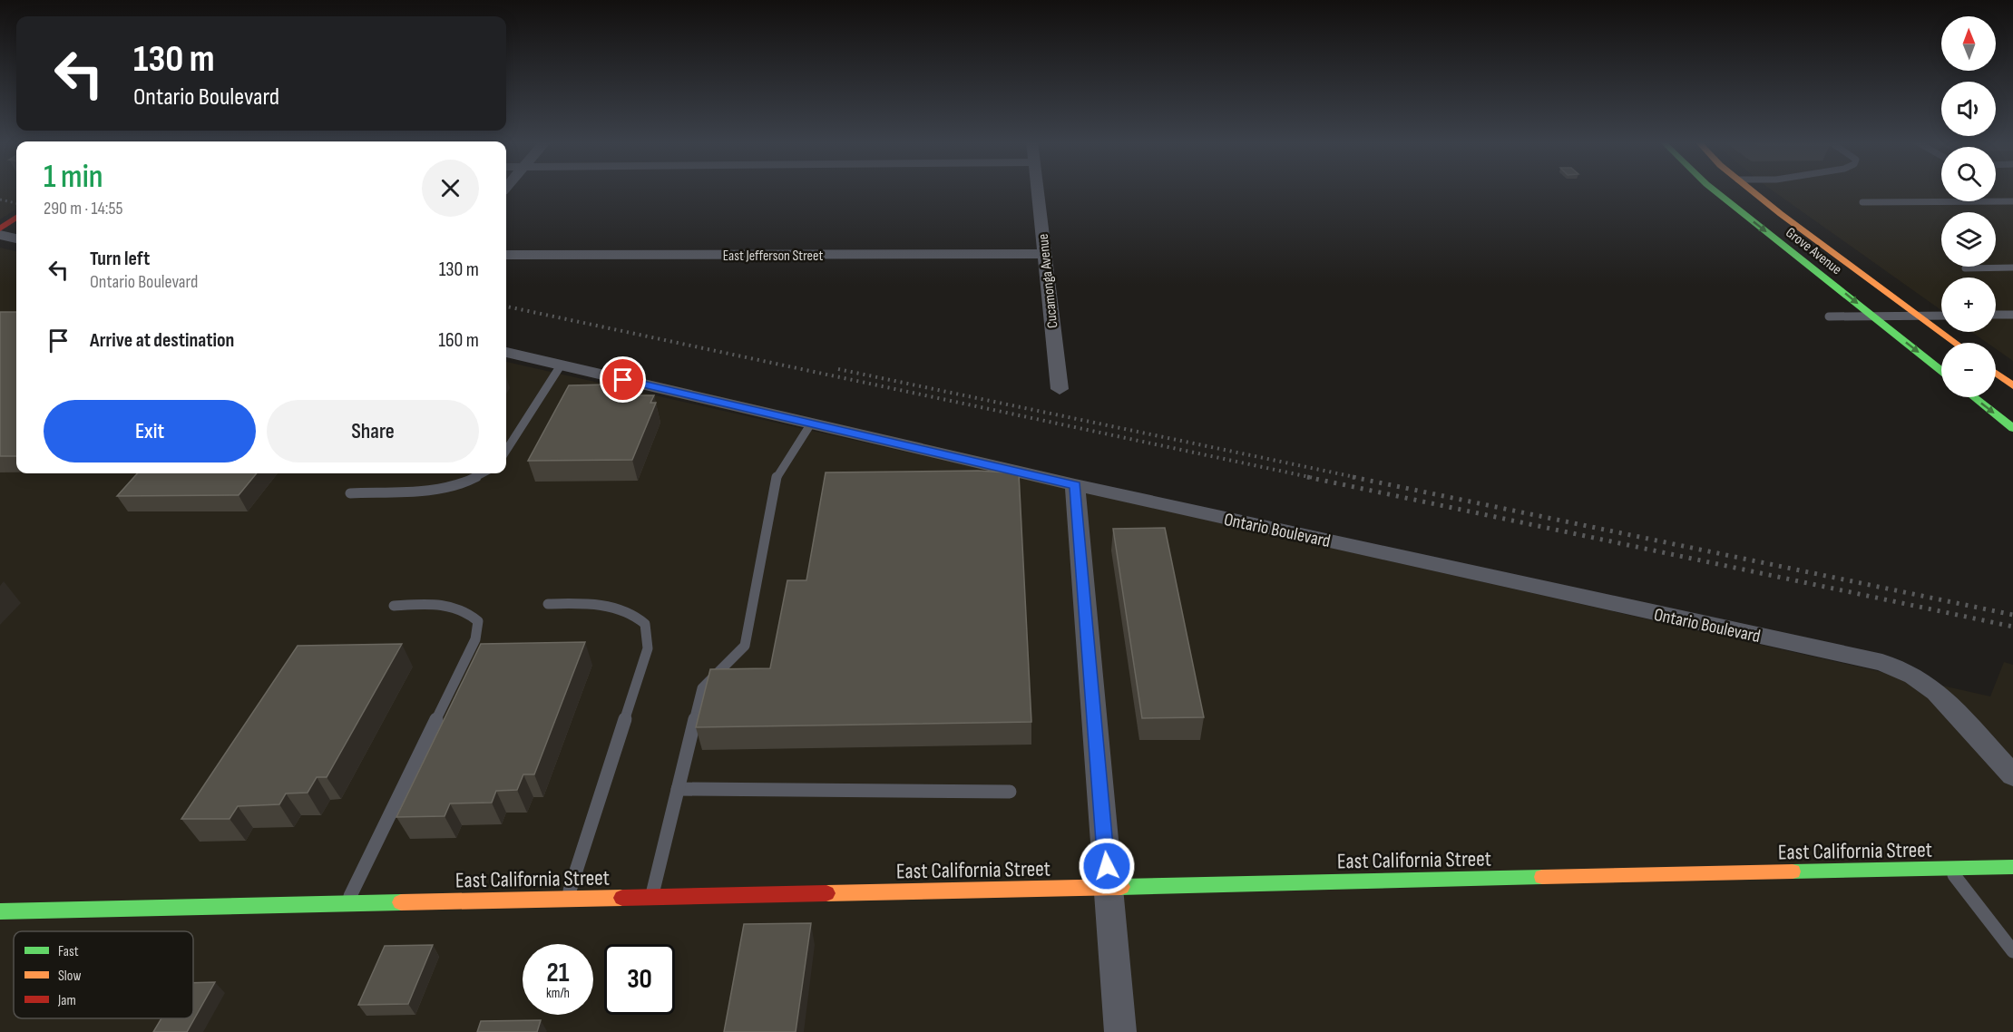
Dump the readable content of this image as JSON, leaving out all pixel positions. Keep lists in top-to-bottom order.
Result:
{
  "streets": {
    "main road": ["Grove Avenue", "East California Street"],
    "street": ["East Jefferson Street", "Cucamonga Avenue", "Ontario Boulevard"]
  },
  "crossings": [
    ["East Jefferson Street", "Cucamonga Avenue"]
  ],
  "legend": ["Fast", "Slow", "Jam"],
  "north": "top",
  "page": {
    "map_buttons": ["+", "−"],
    "turn": ["130 m", "Ontario Boulevard"],
    "heading": ["1 min", "290 m · 14:55"],
    "list": [
      {
        "name": "Turn left",
        "note": "Ontario Boulevard",
        "value": "130 m"
      },
      {
        "name": "Arrive at destination",
        "value": "160 m"
      }
    ],
    "buttons": ["Exit", "Share"],
    "speed": "21 km/h",
    "limit": "30"
  }
}
